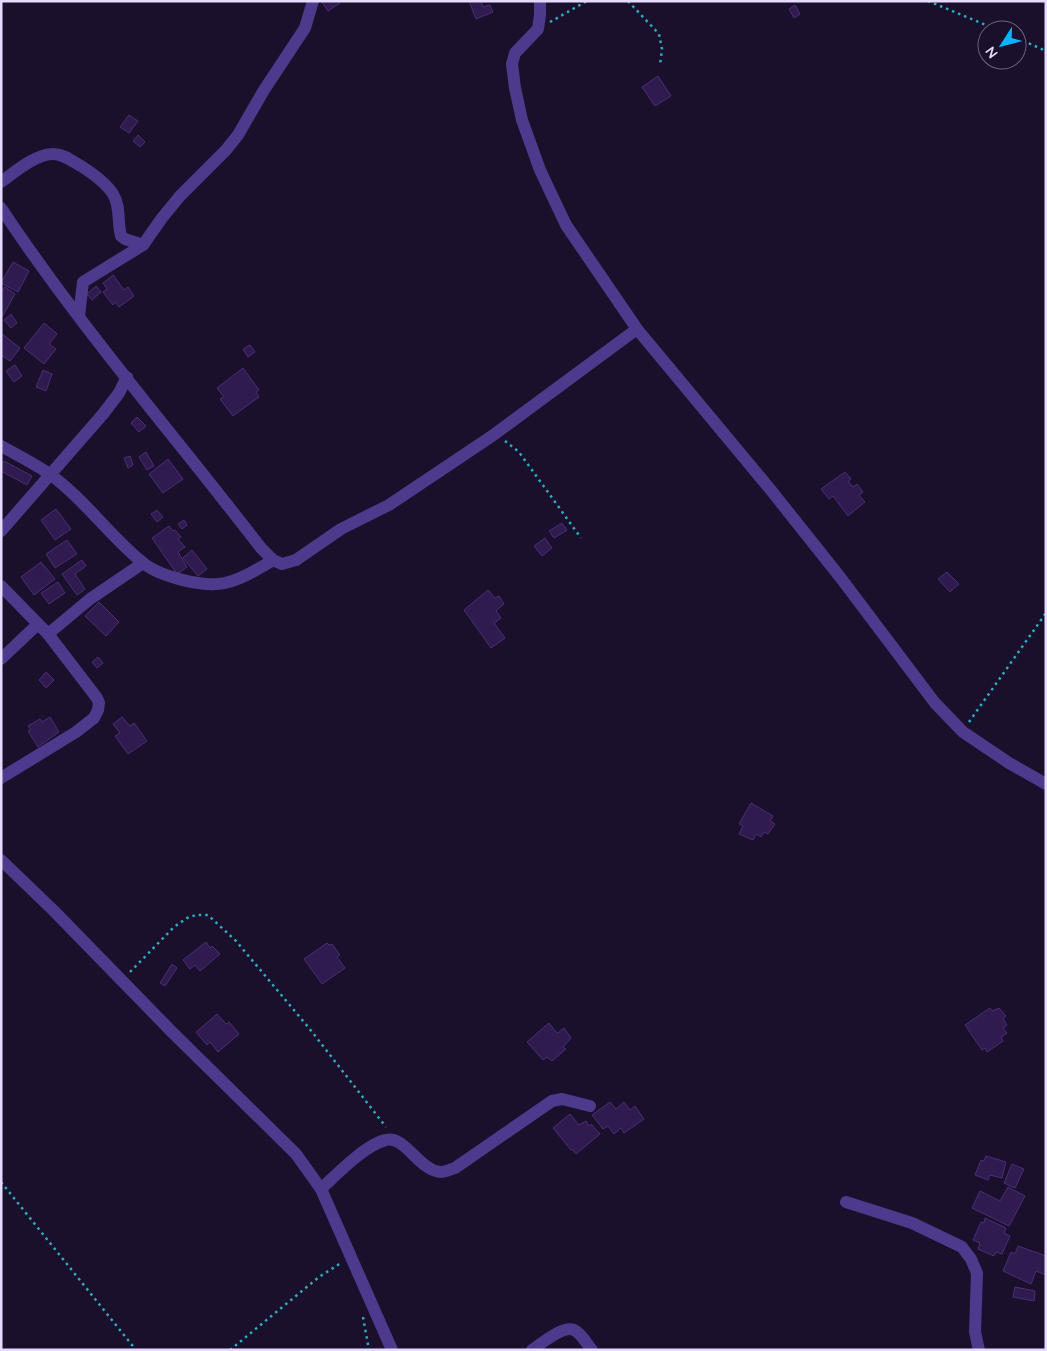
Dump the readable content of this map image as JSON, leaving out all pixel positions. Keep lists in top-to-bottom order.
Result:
{
  "north": "bottom left"
}
